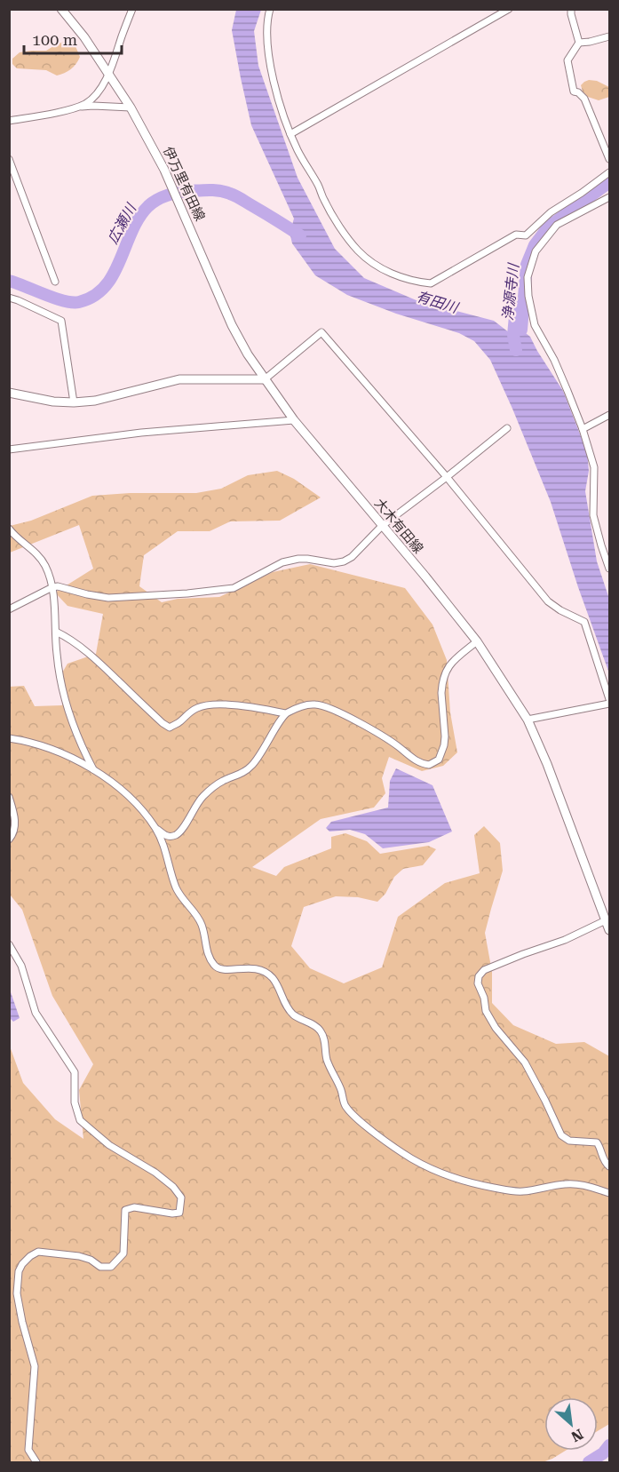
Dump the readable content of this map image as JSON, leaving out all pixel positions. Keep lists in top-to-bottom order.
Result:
{
  "streets": {
    "main road": ["伊万里有田線", "大木有田線"]
  },
  "crossings": [
    ["伊万里有田線", "大木有田線"]
  ],
  "water": ["広瀬川", "浄源寺川", "有田川"],
  "scale_bar": "100 m",
  "north": "bottom right"
}
